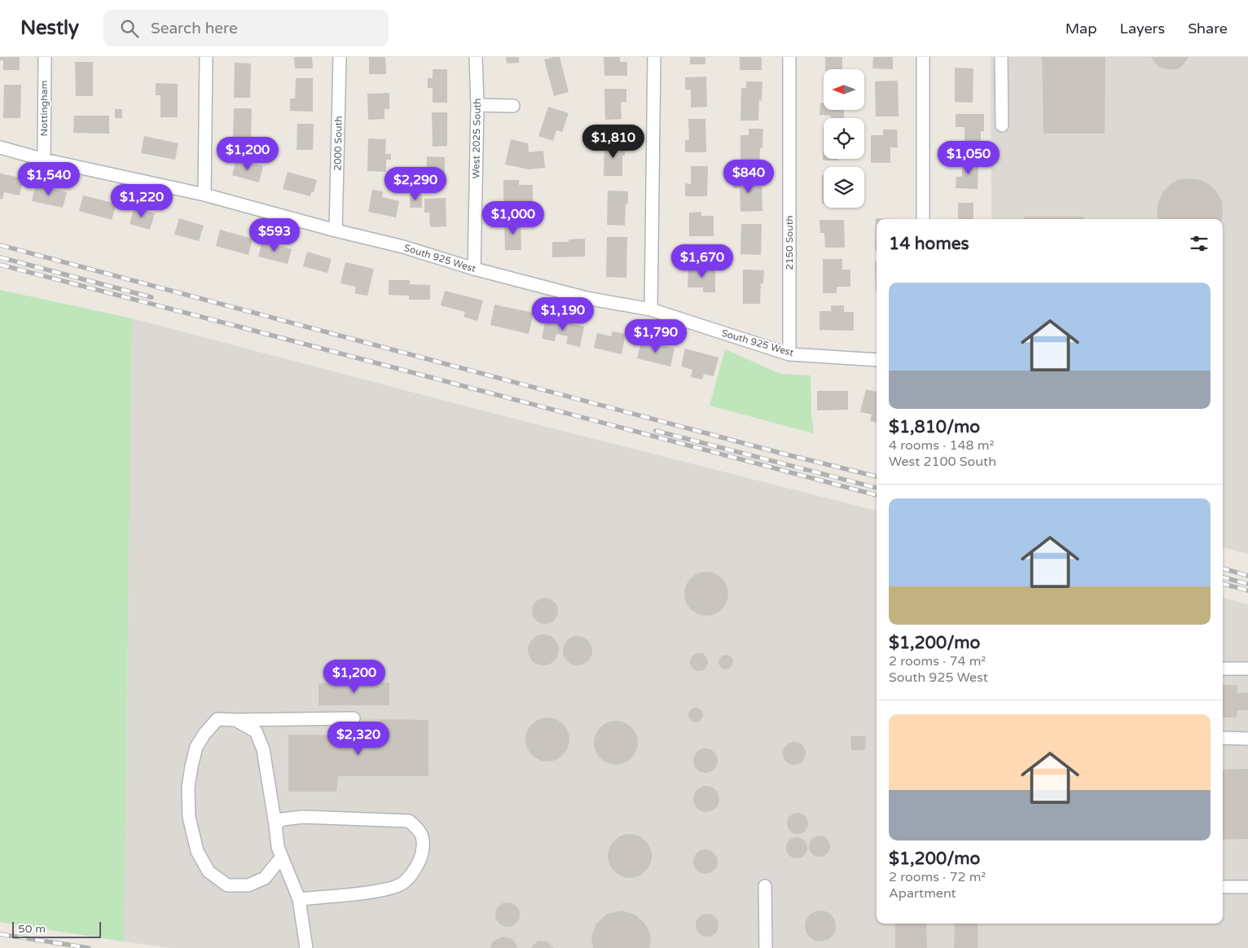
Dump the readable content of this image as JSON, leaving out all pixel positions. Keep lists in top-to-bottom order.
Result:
{
  "streets": {
    "street": [
      "Nottingham",
      "West 2025 South",
      "2000 South",
      "2150 South",
      "South 925 West"
    ]
  },
  "crossings": [
    ["Nottingham", "South 925 West"],
    ["West 2025 South", "South 925 West"],
    ["2000 South", "South 925 West"],
    ["2150 South", "South 925 West"]
  ],
  "scale_bar": "50 m",
  "north": "left",
  "page": {
    "header": "Nestly",
    "search": "Search here",
    "nav": ["Map", "Layers", "Share"],
    "price": [
      "$1,810",
      "$1,200",
      "$1,050",
      "$840",
      "$1,540",
      "$2,290",
      "$1,220",
      "$1,000",
      "$593",
      "$1,670",
      "$1,190",
      "$1,790",
      "$1,200",
      "$2,320"
    ],
    "heading": "14 homes",
    "list": [
      {
        "name": "$1,810/mo",
        "note": "4 rooms · 148 m² · West 2100 South"
      },
      {
        "name": "$1,200/mo",
        "note": "2 rooms · 74 m² · South 925 West"
      },
      {
        "name": "$1,200/mo",
        "note": "2 rooms · 72 m² · Apartment"
      }
    ],
    "scale": "50 m"
  }
}
